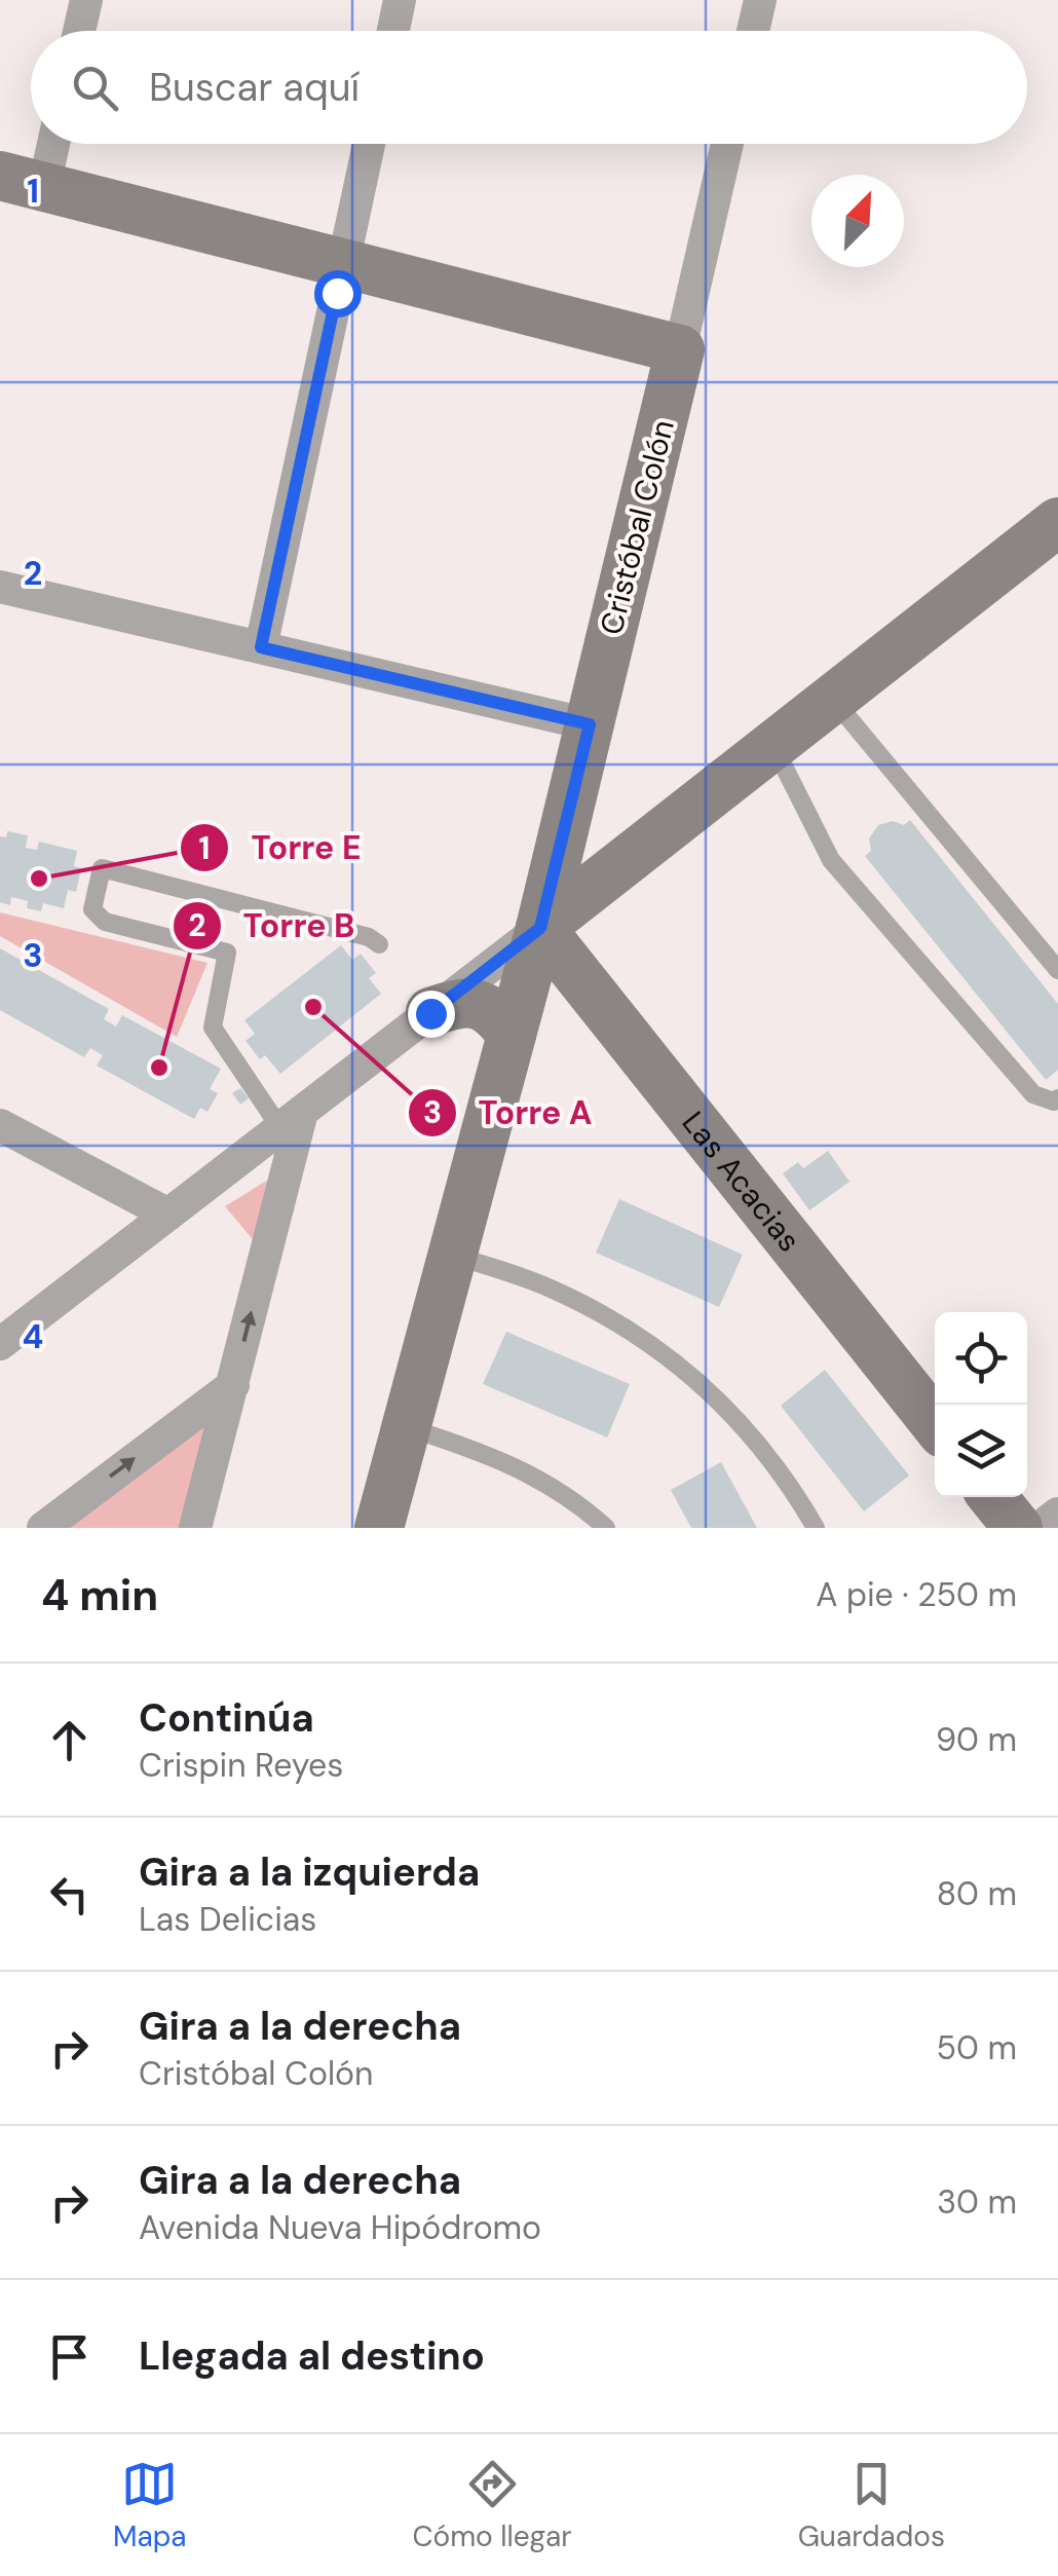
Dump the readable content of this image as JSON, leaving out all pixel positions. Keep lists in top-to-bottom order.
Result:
{
  "streets": {
    "street": ["Cristóbal Colón", "Las Acacias"]
  },
  "crossings": [
    ["Cristóbal Colón", "Las Acacias"]
  ],
  "places": ["Torre E", "Torre A", "Torre B"],
  "north": "top right",
  "page": {
    "search": "Buscar aquí",
    "heading": ["4 min", "A pie · 250 m"],
    "list": [
      ["Continúa", "Crispin Reyes", "90 m"],
      ["Gira a la izquierda", "Las Delicias", "80 m"],
      ["Gira a la derecha", "Cristóbal Colón", "50 m"],
      ["Gira a la derecha", "Avenida Nueva Hipódromo", "30 m"],
      "Llegada al destino"
    ],
    "nav": ["Mapa", "Cómo llegar", "Guardados"]
  },
  "grid": {
    "rows": [
      "1",
      "2",
      "3",
      "4"
    ]
  }
}
